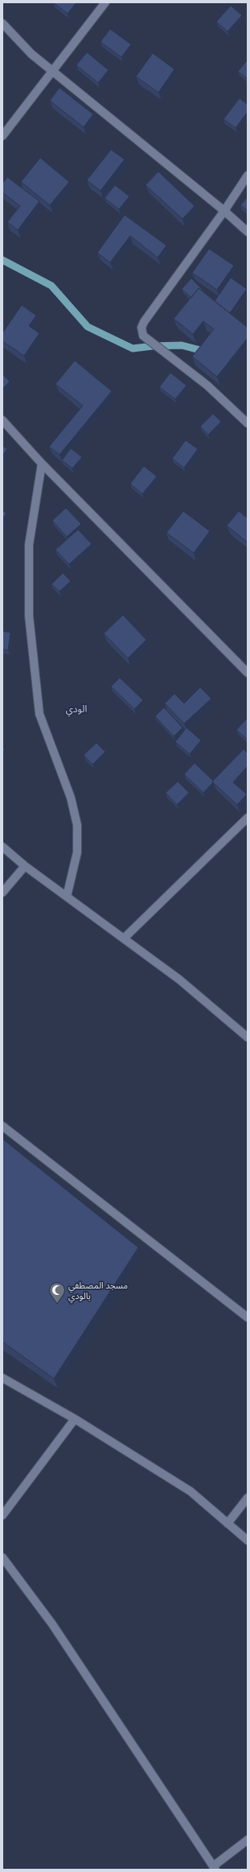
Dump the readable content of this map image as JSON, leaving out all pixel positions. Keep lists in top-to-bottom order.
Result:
{
  "districts": ["الودي"],
  "places": {
    "mosque": ["مسجد المصطفي بالودي"]
  }
}
